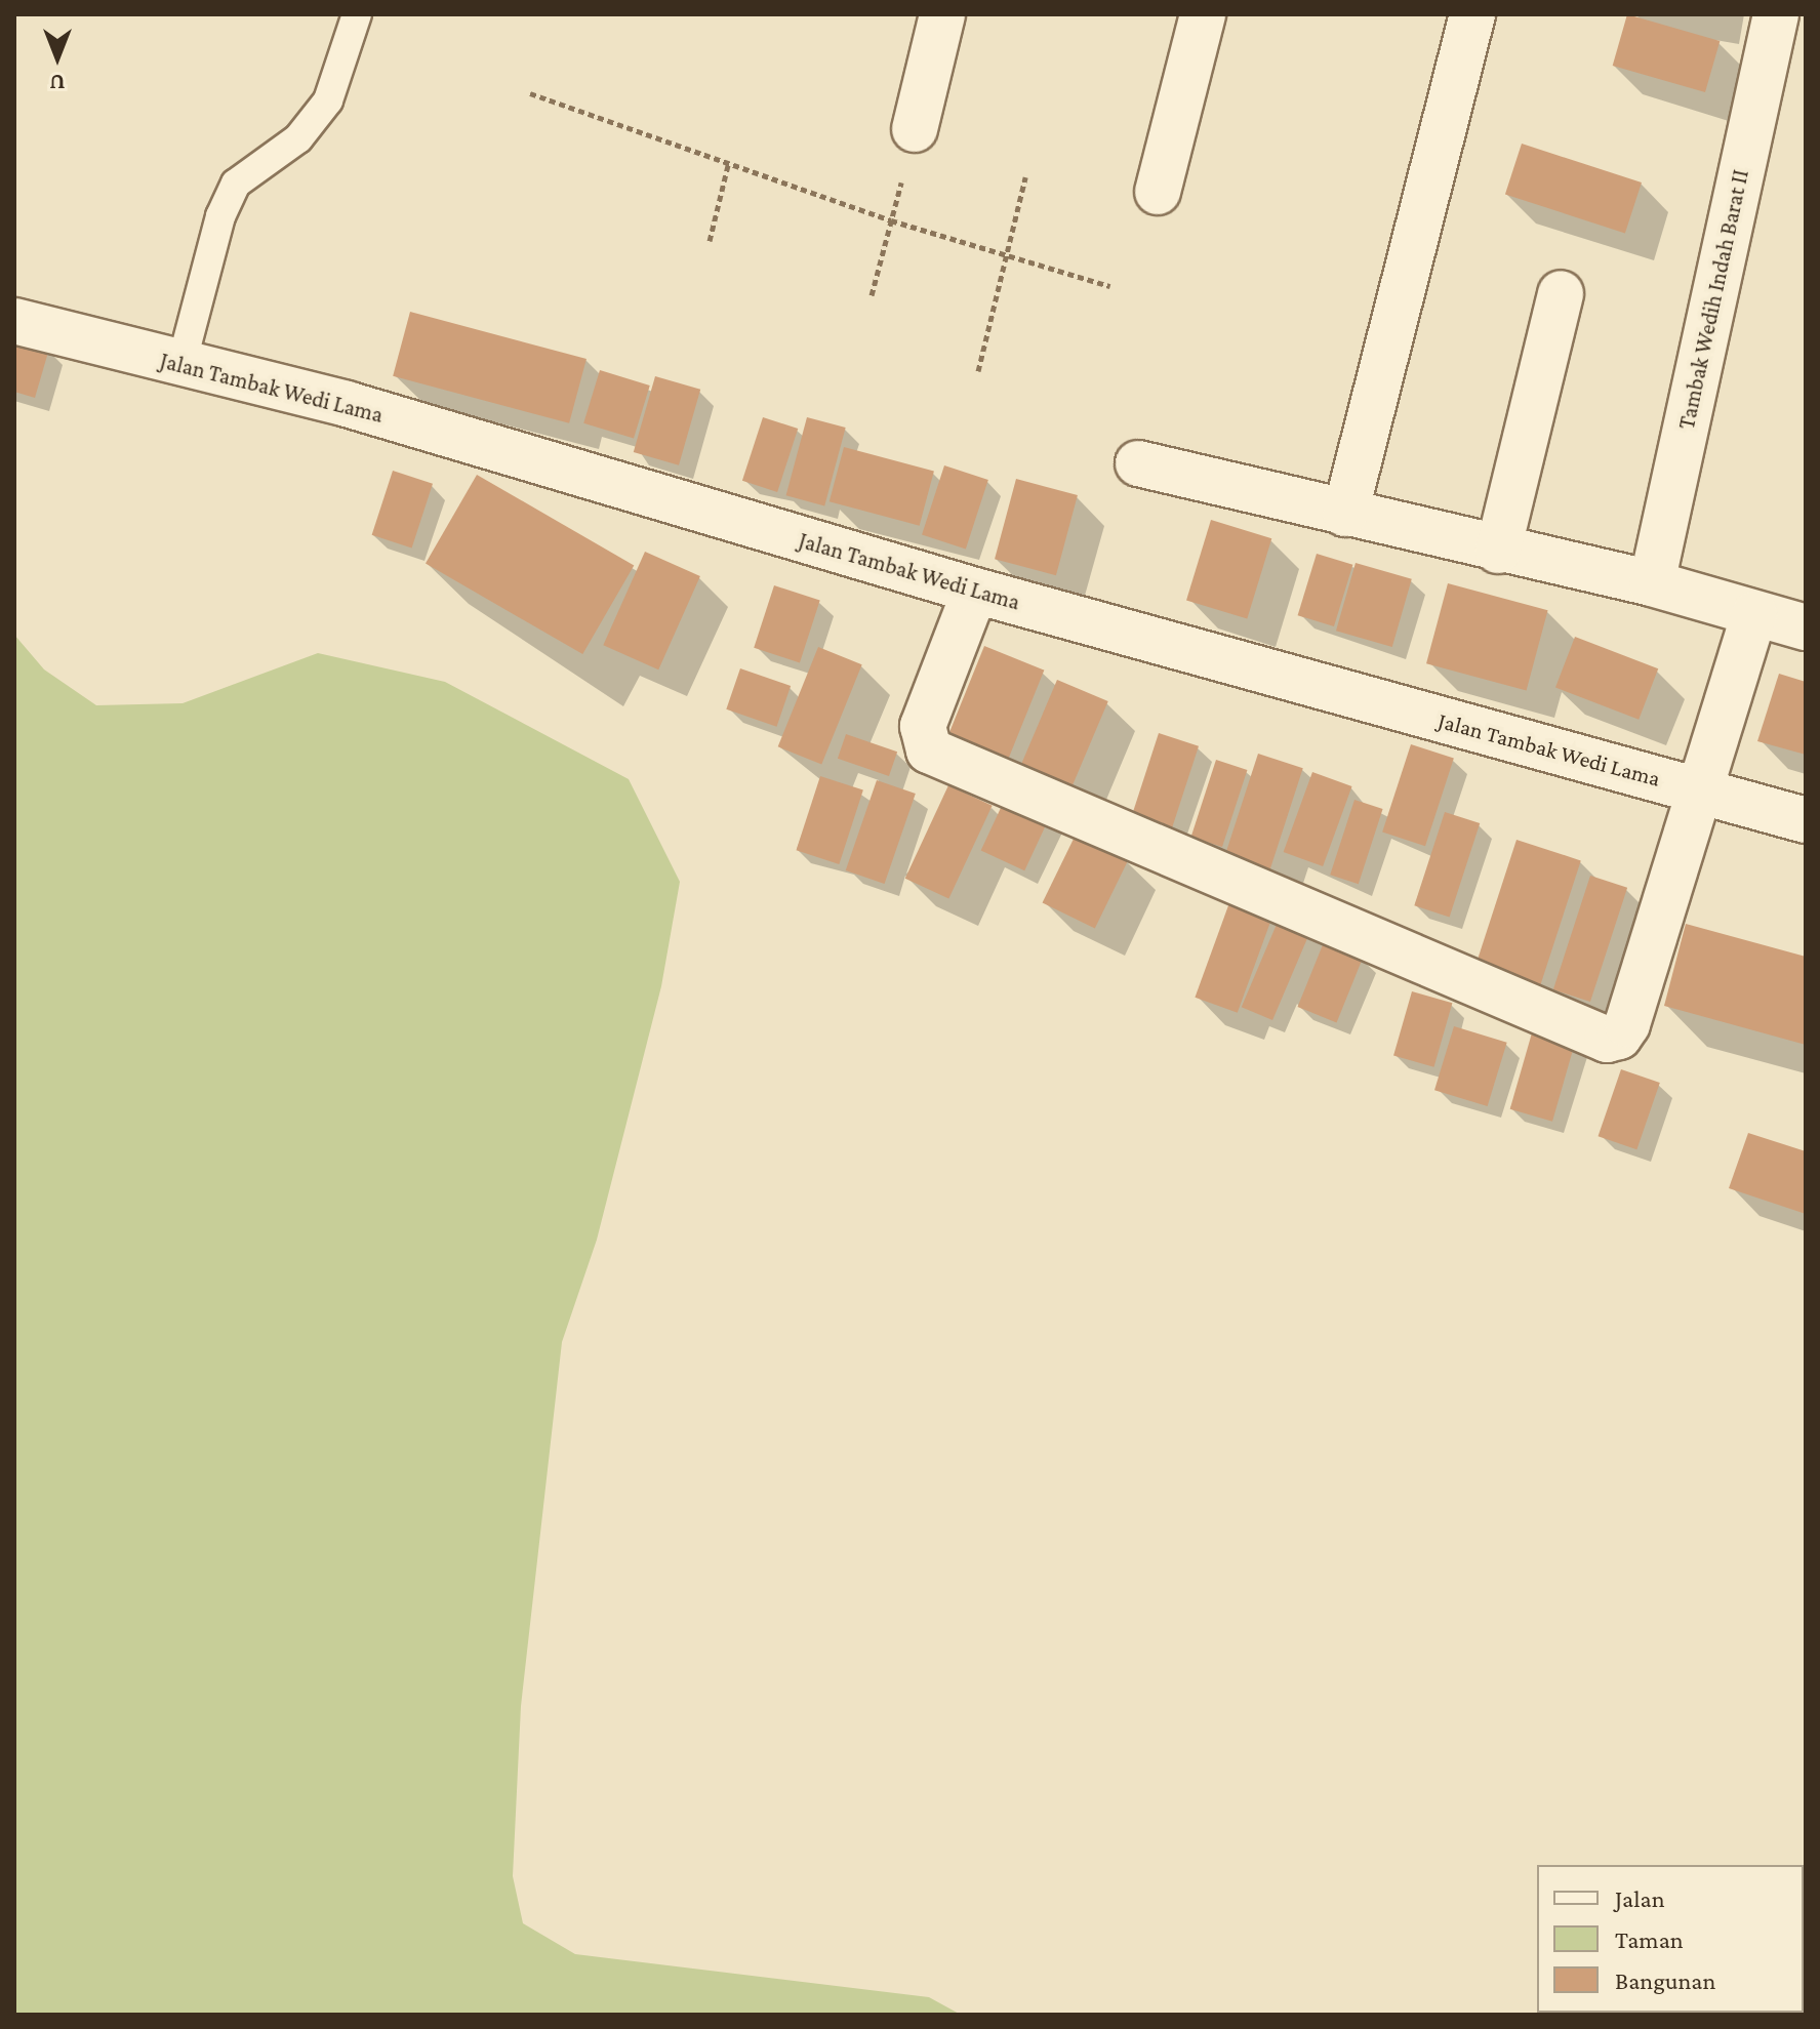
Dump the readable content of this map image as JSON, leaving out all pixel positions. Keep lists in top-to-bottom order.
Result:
{
  "streets": {
    "street": ["Tambak Wedih Indah Barat II", "Jalan Tambak Wedi Lama"]
  },
  "legend": ["Jalan", "Taman", "Bangunan"],
  "north": "bottom"
}
